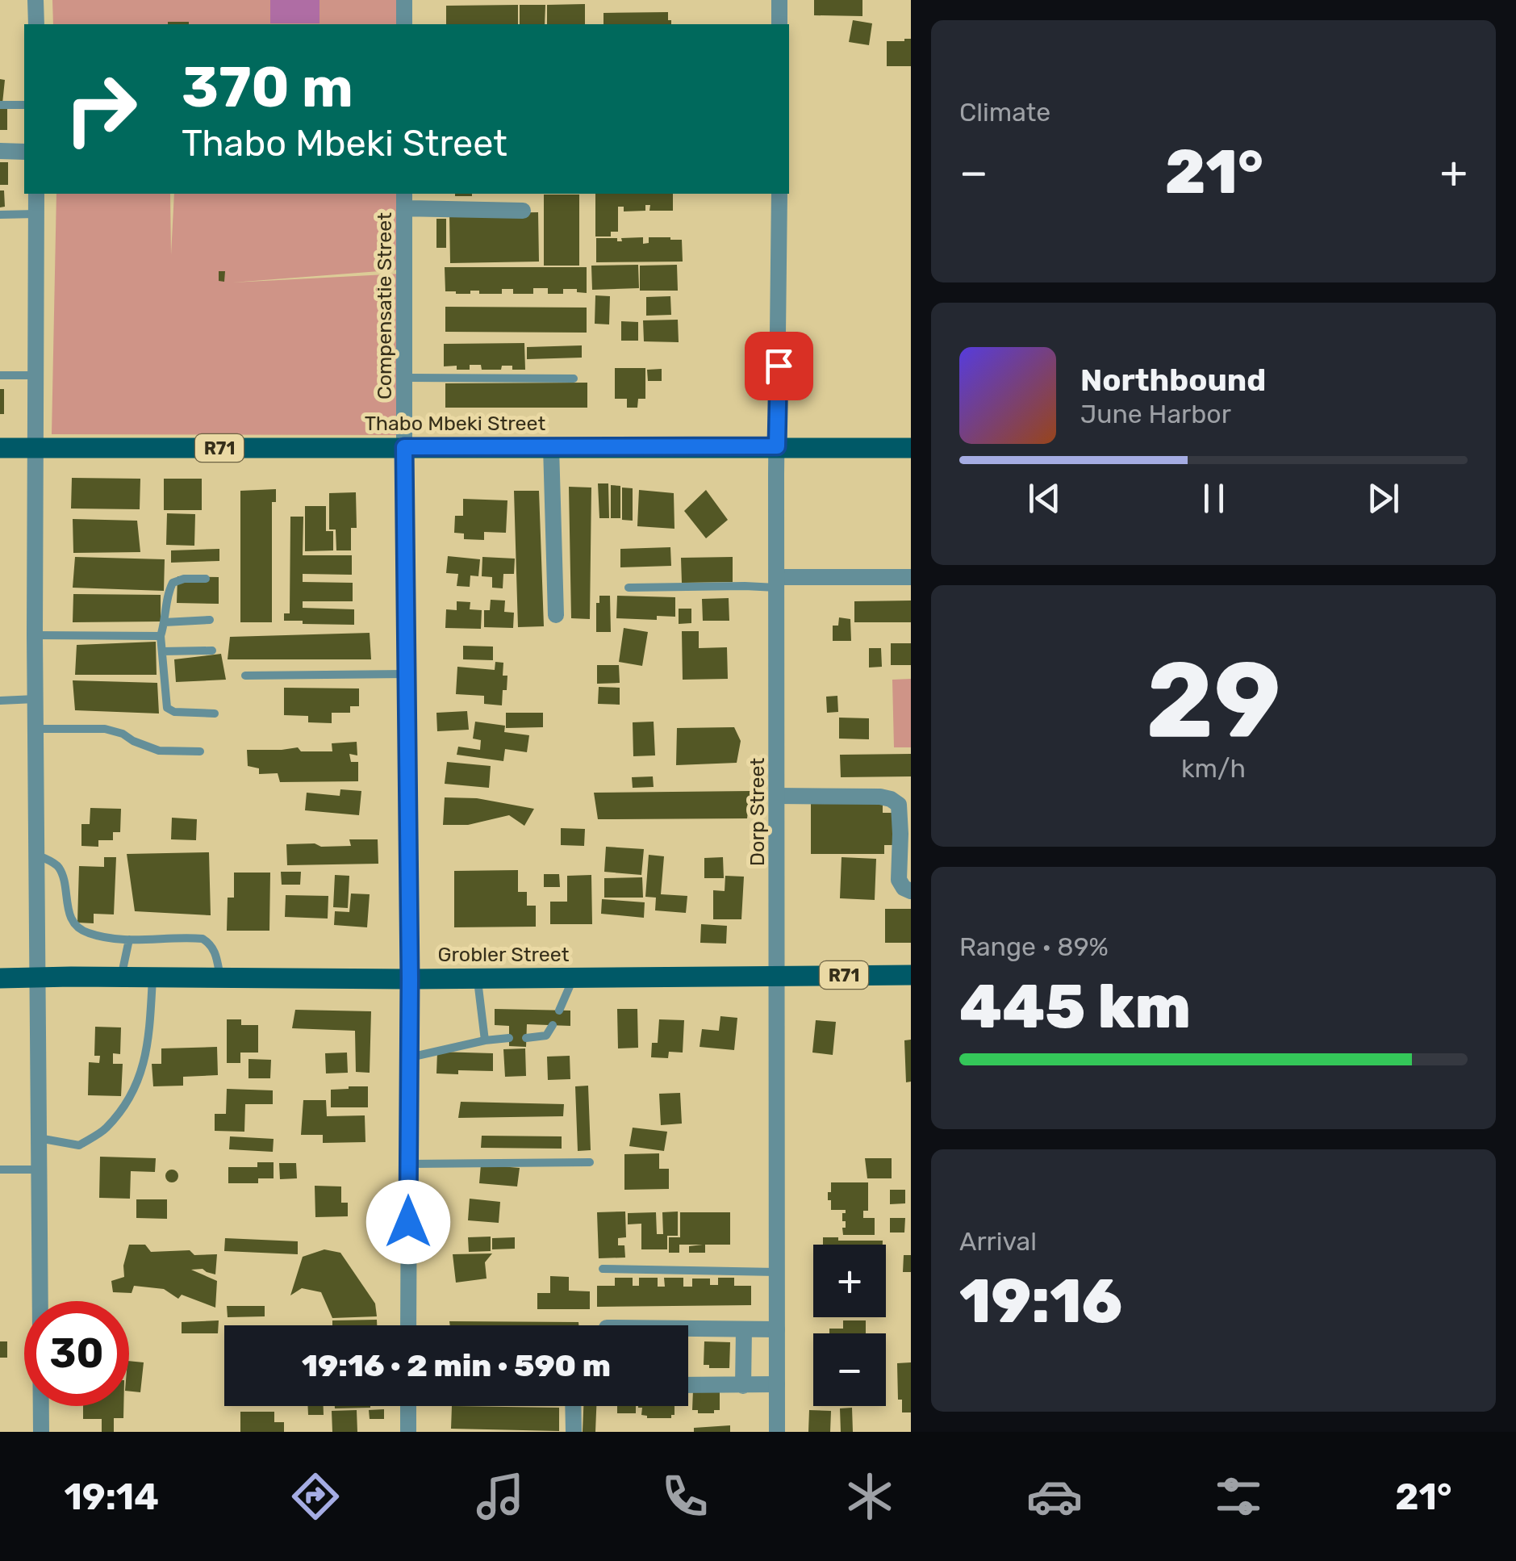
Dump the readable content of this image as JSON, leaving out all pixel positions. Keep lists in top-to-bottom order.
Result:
{
  "streets": {
    "main road": ["Thabo Mbeki Street", "R71", "Grobler Street"],
    "street": ["Compensatie Street", "Dorp Street"]
  },
  "crossings": [
    ["Compensatie Street", "Thabo Mbeki Street"],
    ["Compensatie Street", "Grobler Street"],
    ["Thabo Mbeki Street", "Dorp Street"],
    ["Dorp Street", "Grobler Street"]
  ],
  "page": {
    "tile": [
      "Climate",
      ["29", "km/h"],
      ["Range · 89%", "445 km"],
      ["Arrival", "19:16"]
    ],
    "turn": ["370 m", "Thabo Mbeki Street"],
    "heat": ["−", "21°", "+"],
    "song": ["Northbound", "June Harbor"],
    "map_buttons": ["+", "−"],
    "limit": "30",
    "trip": "19:16 · 2 min · 590 m",
    "tabs": ["19:14", "21°"]
  }
}
